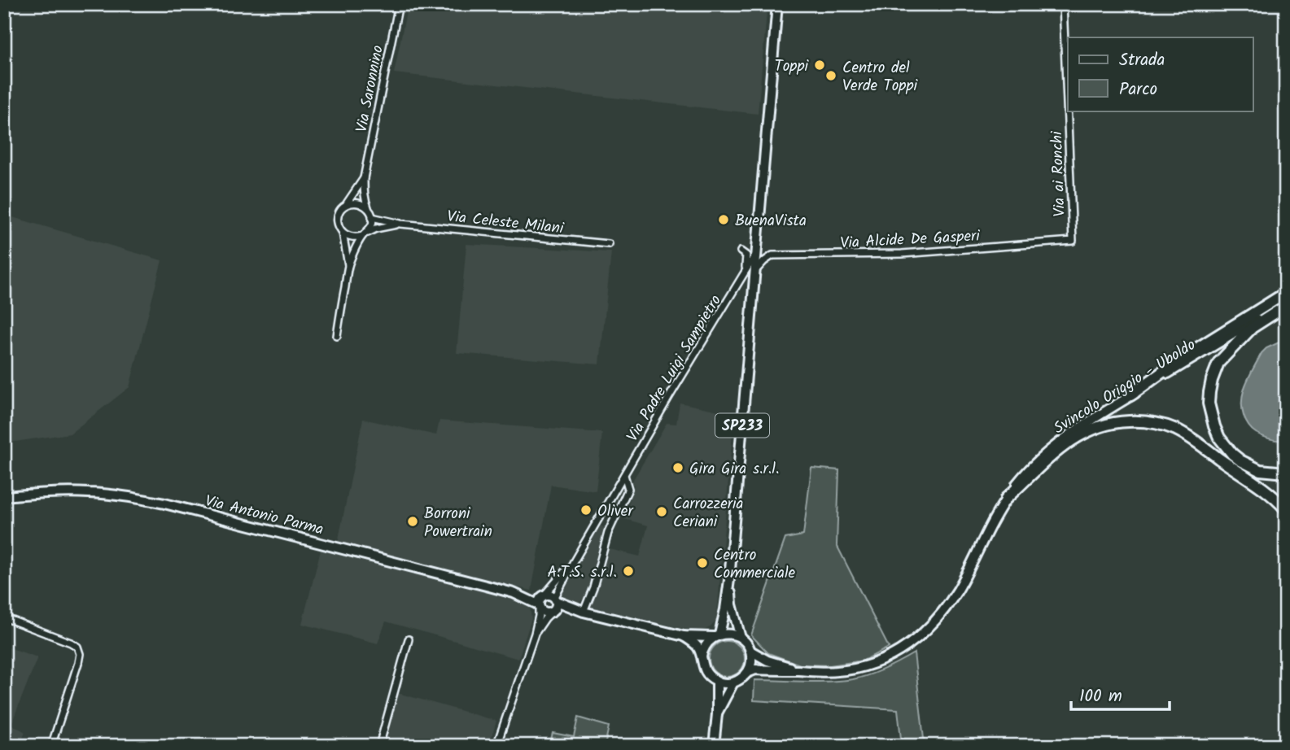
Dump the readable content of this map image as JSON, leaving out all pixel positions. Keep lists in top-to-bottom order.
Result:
{
  "streets": {
    "main road": ["Svincolo Origgio - Uboldo", "SP233", "Via Antonio Parma"],
    "street": [
      "Via Saronnino",
      "Via ai Ronchi",
      "Via Celeste Milani",
      "Via Alcide De Gasperi",
      "Via Padre Luigi Sampietro"
    ]
  },
  "crossings": [
    ["Via ai Ronchi", "Via Alcide De Gasperi"],
    ["Via Alcide De Gasperi", "SP233"],
    ["Via Padre Luigi Sampietro", "SP233"],
    ["Via Padre Luigi Sampietro", "Via Antonio Parma"],
    ["Svincolo Origgio - Uboldo", "SP233"]
  ],
  "places": [
    "Toppi",
    "Centro del Verde Toppi",
    "BuenaVista",
    "Gira Gira s.r.l.",
    "Oliver",
    "Carrozzeria Ceriani",
    "Borroni Powertrain",
    "Centro Commerciale",
    "A.T.S. s.r.l."
  ],
  "legend": ["Strada", "Parco"],
  "scale_bar": "100 m"
}
